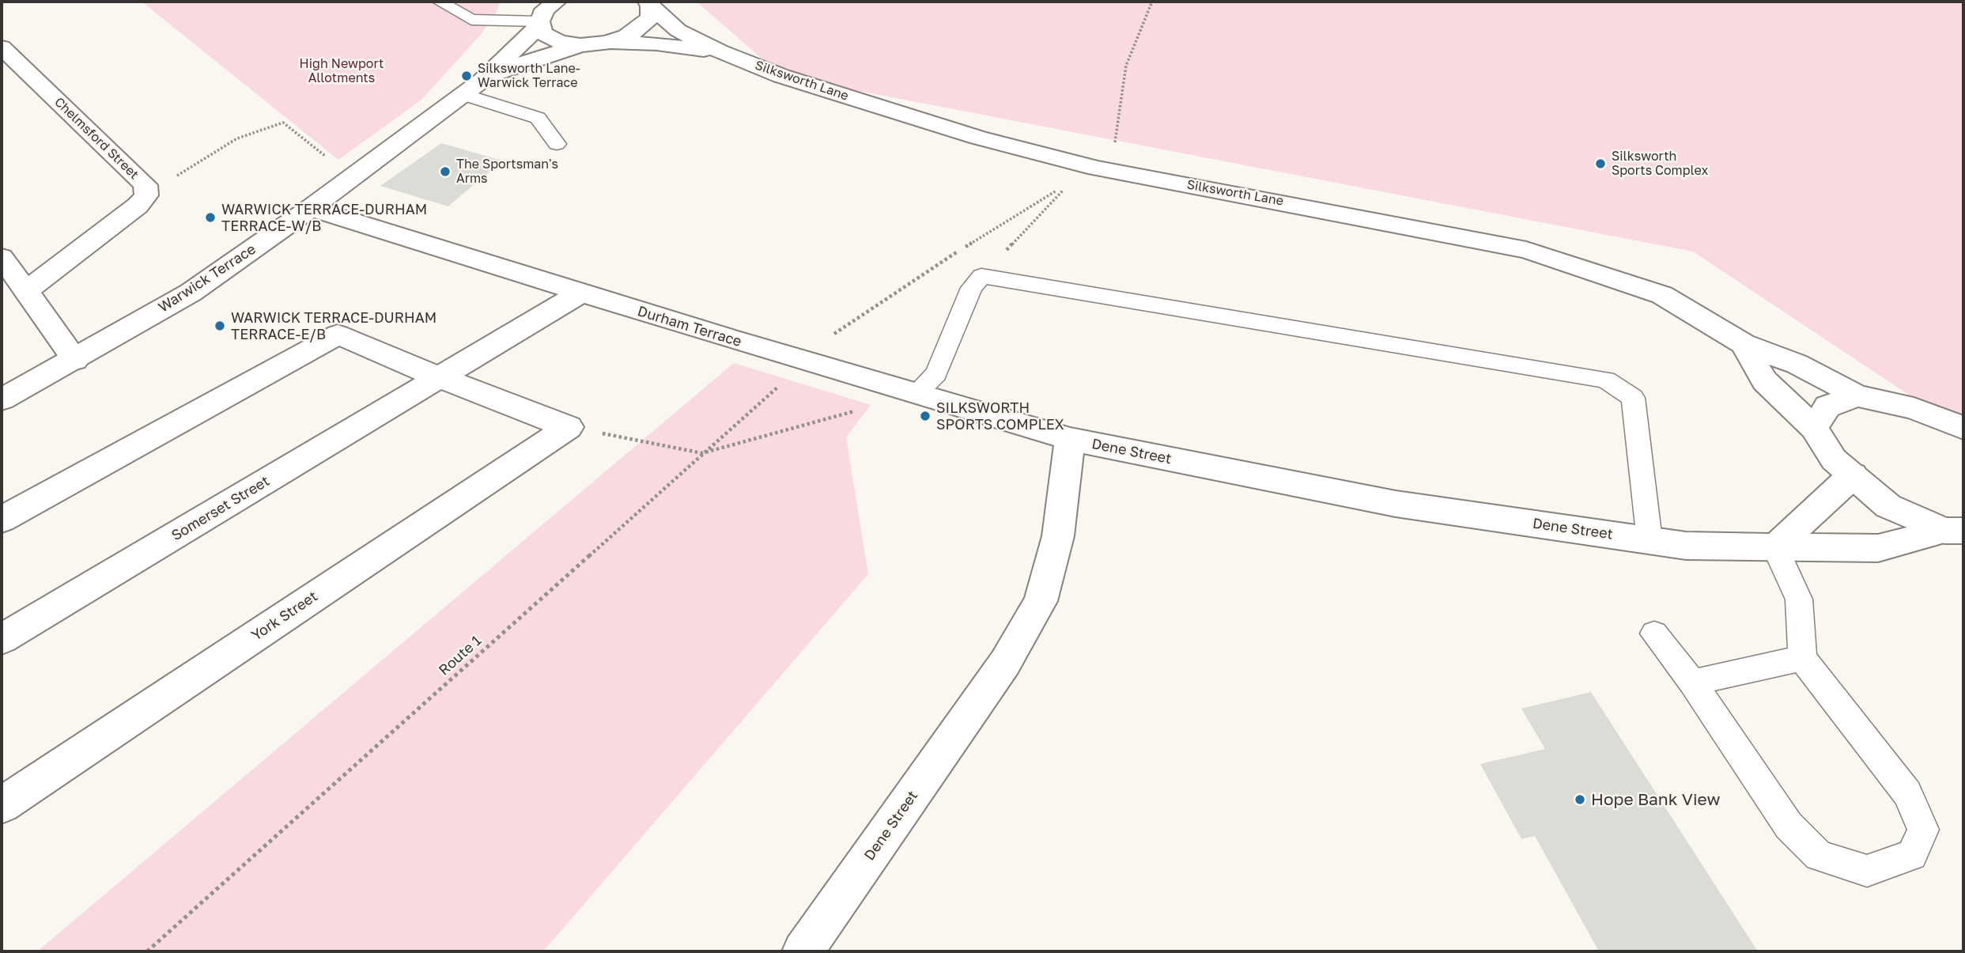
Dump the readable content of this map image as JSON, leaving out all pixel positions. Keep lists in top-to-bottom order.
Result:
{
  "streets": {
    "street": [
      "Silksworth Lane",
      "Chelmsford Street",
      "Warwick Terrace",
      "Durham Terrace",
      "Dene Street",
      "Somerset Street",
      "York Street"
    ],
    "path": ["Route 1"]
  },
  "crossings": [
    ["Silksworth Lane", "Warwick Terrace"],
    ["Warwick Terrace", "Durham Terrace"],
    ["Durham Terrace", "Dene Street"],
    ["Durham Terrace", "Somerset Street"]
  ],
  "parks": ["High Newport Allotments"],
  "places": [
    "Silksworth Lane- Warwick Terrace",
    "Silksworth Sports Complex",
    "The Sportsman's Arms",
    "WARWICK TERRACE-DURHAM TERRACE-W/B",
    "WARWICK TERRACE-DURHAM TERRACE-E/B",
    "SILKSWORTH SPORTS COMPLEX",
    "Hope Bank View"
  ]
}
